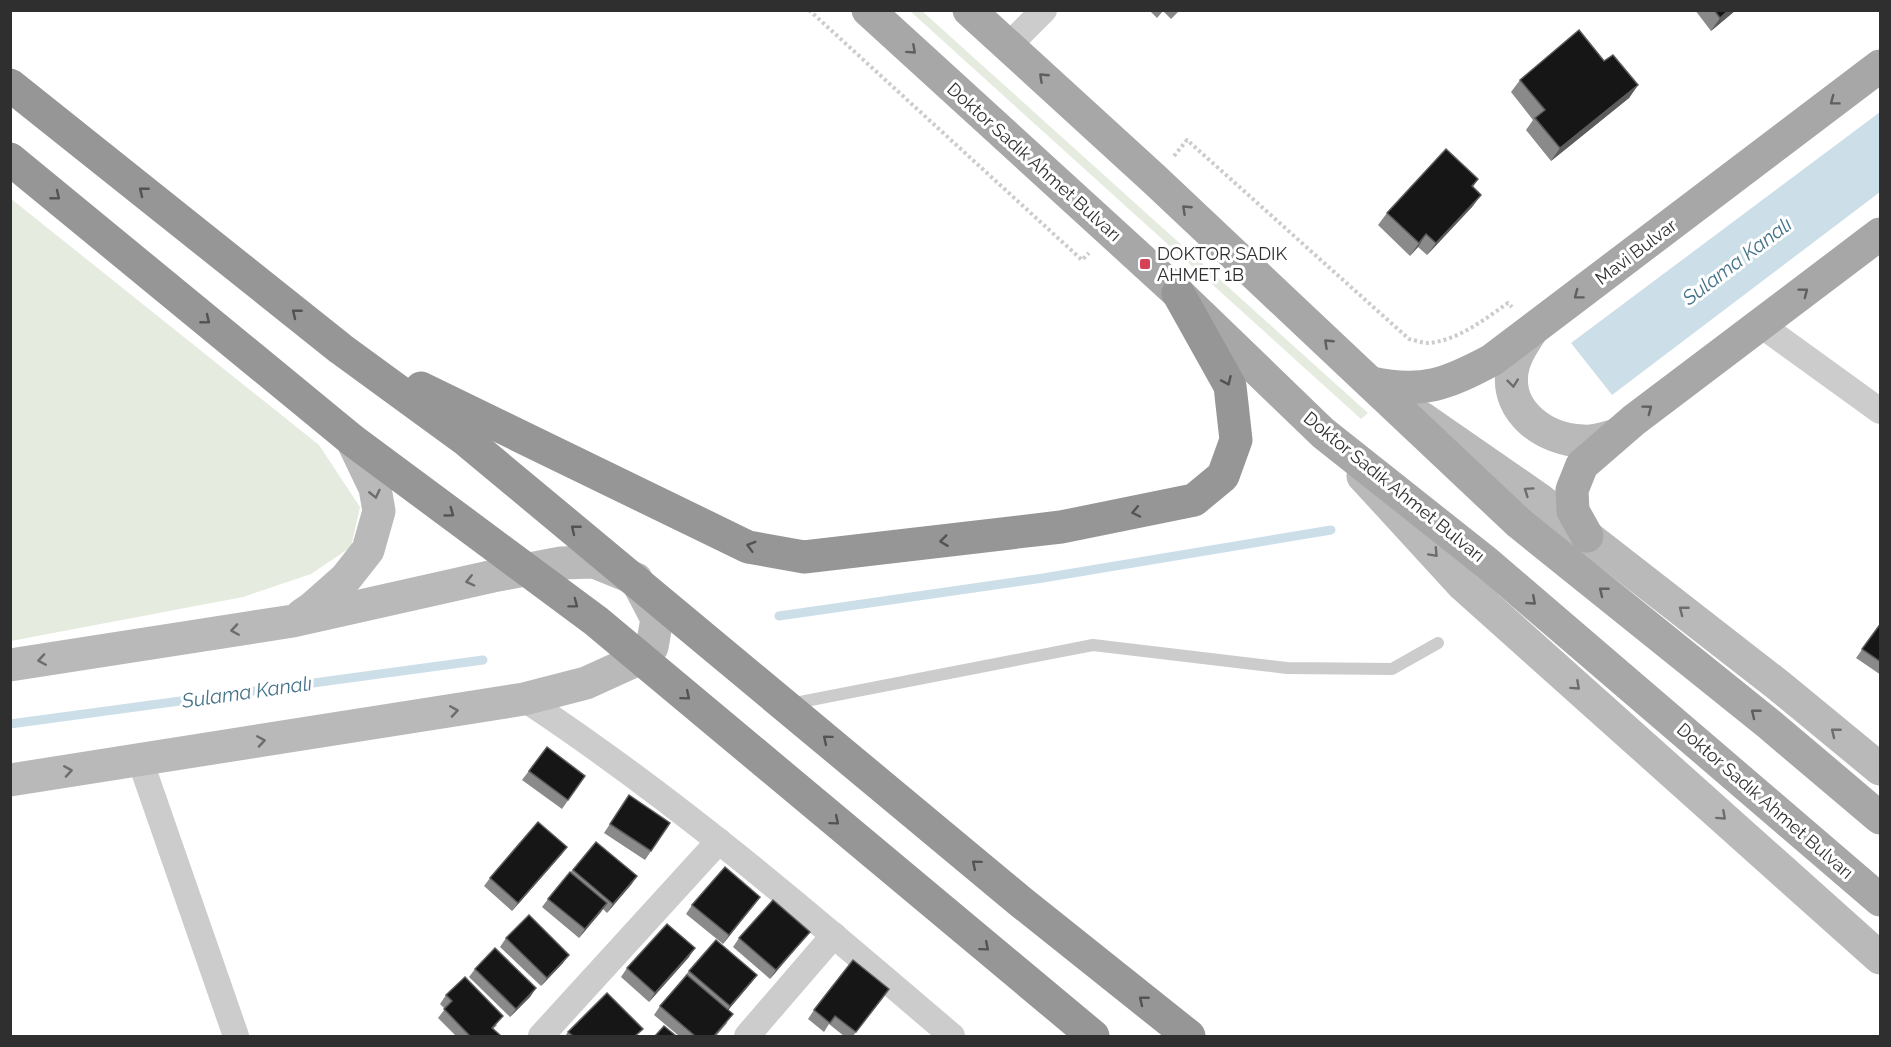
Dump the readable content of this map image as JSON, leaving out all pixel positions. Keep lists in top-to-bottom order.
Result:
{
  "streets": {
    "main road": ["Doktor Sadık Ahmet Bulvarı", "Mavi Bulvar"]
  },
  "water": ["Sulama Kanalı"],
  "places": {
    "transit": ["DOKTOR SADIK AHMET 1B"]
  }
}
